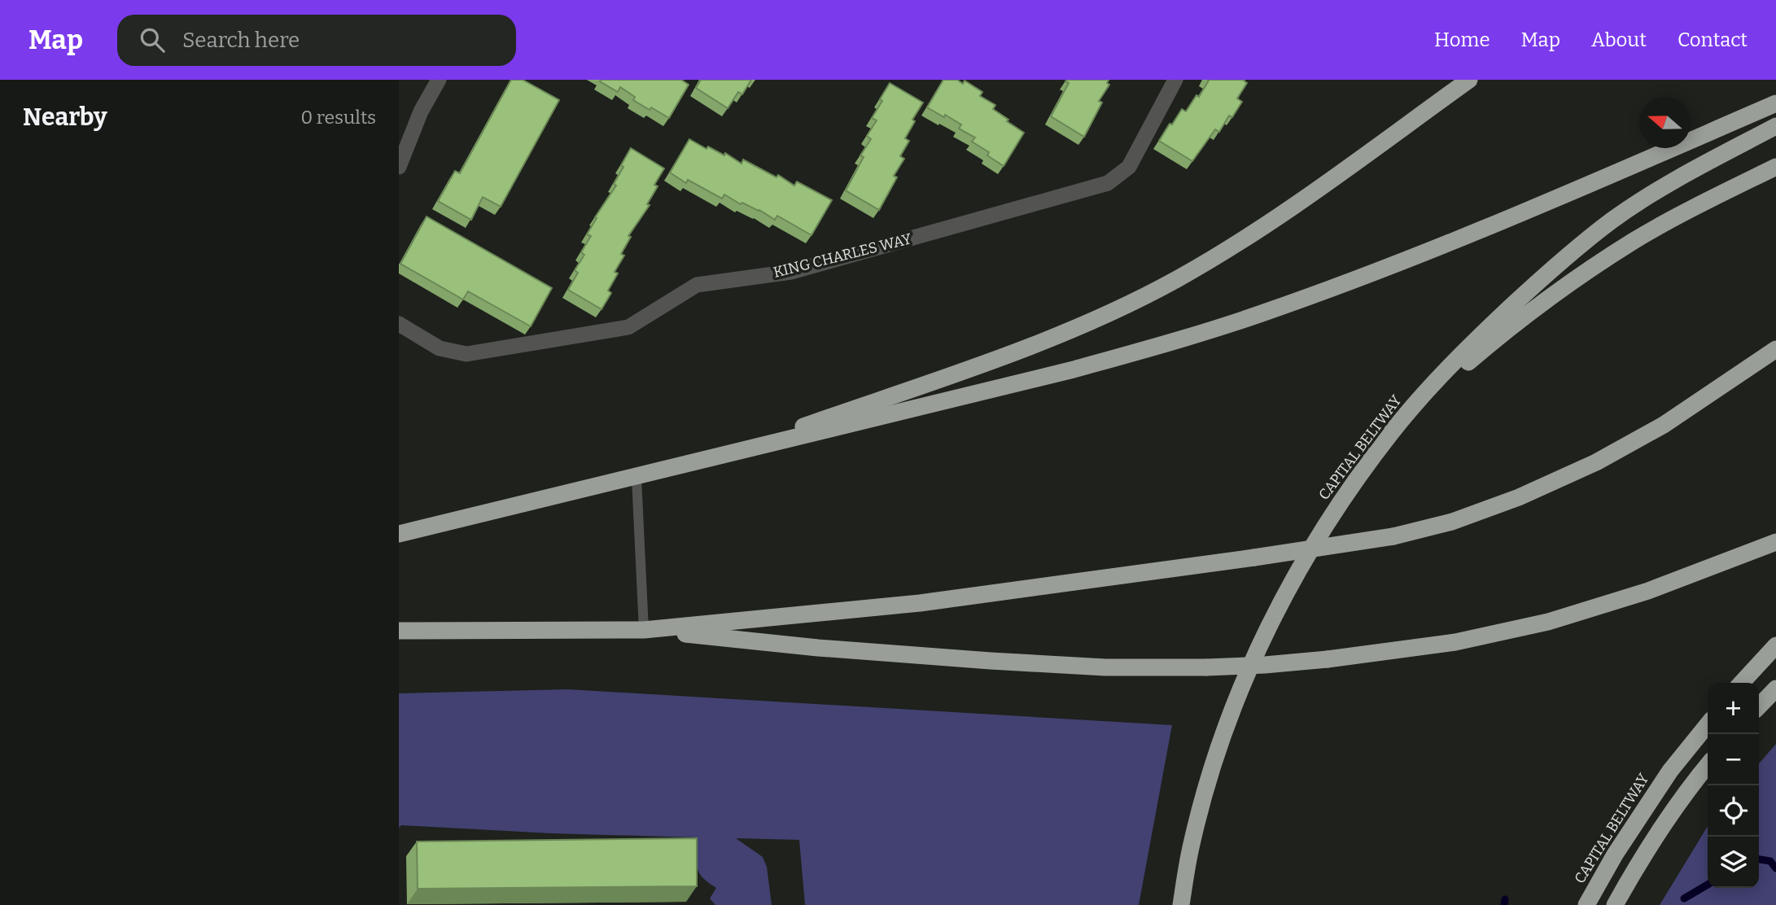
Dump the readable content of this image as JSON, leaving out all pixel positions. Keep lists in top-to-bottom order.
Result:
{
  "streets": {
    "highway": ["CAPITAL BELTWAY"],
    "street": ["KING CHARLES WAY"]
  },
  "north": "left",
  "page": {
    "header": "Map",
    "search": "Search here",
    "nav": [
      "Home",
      "Map",
      "About",
      "Contact"
    ],
    "heading": ["Nearby", "0 results"],
    "map_buttons": ["+", "−"]
  }
}
